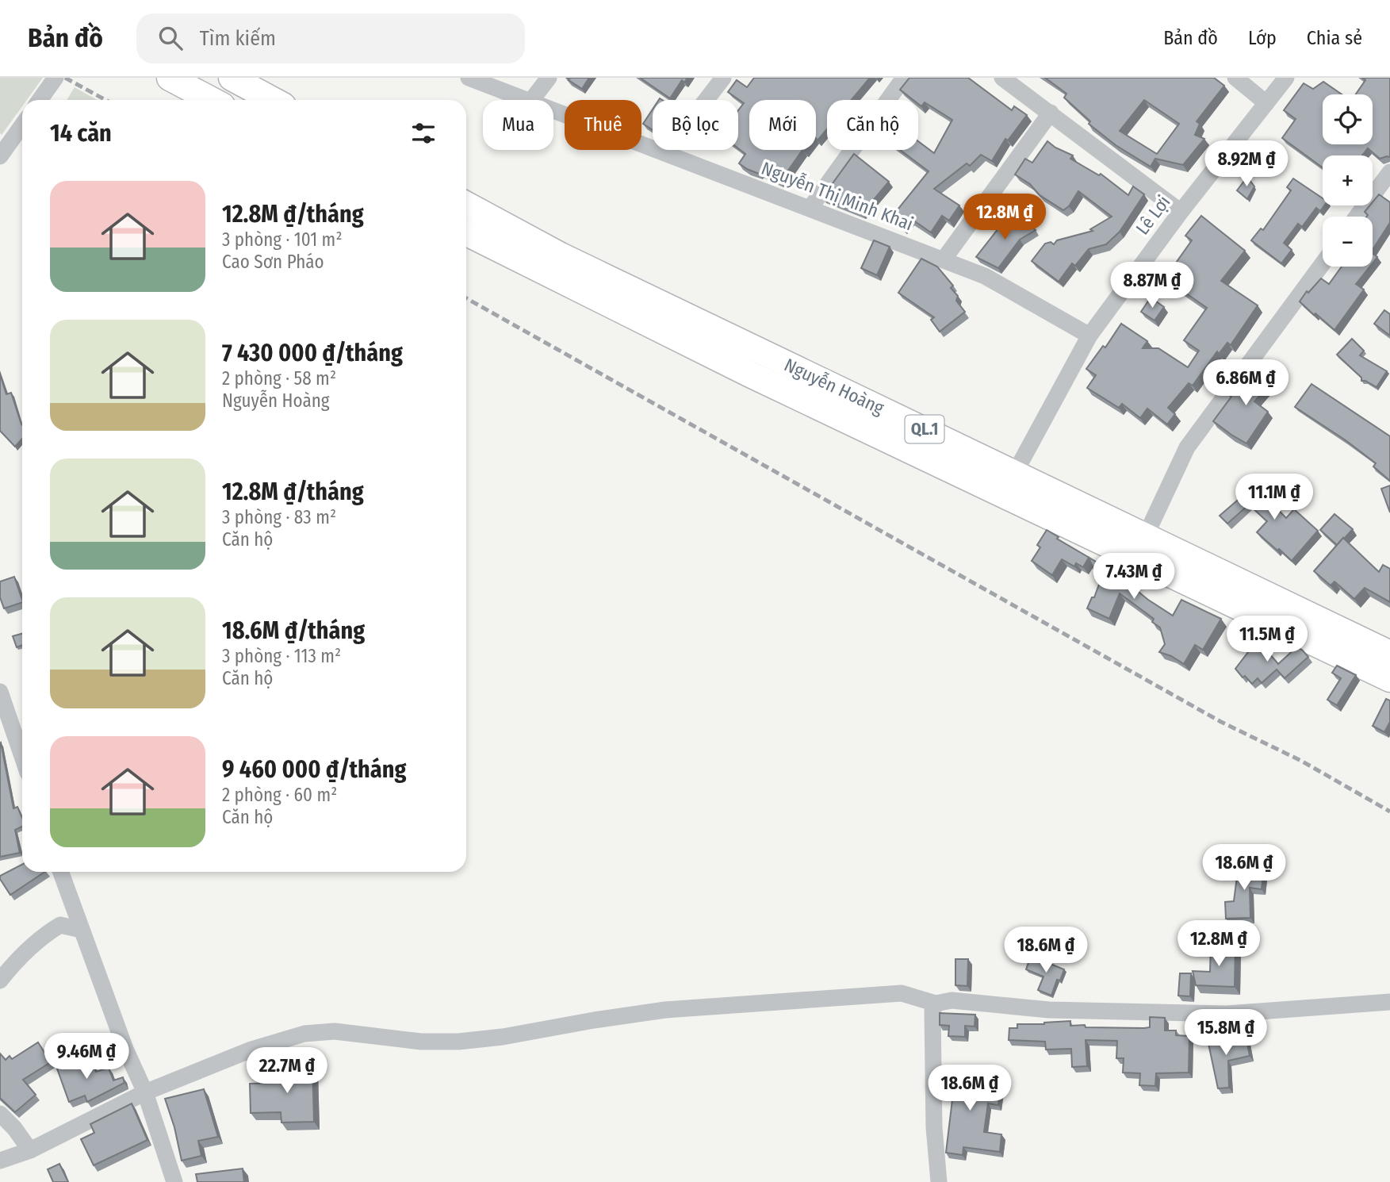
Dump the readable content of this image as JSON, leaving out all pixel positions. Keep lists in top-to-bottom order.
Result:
{
  "streets": {
    "highway": ["Nguyễn Hoàng", "QL.1"],
    "street": ["Nguyễn Thị Minh Khai", "Lê Lợi"]
  },
  "crossings": [
    ["Nguyễn Thị Minh Khai", "Lê Lợi"],
    ["Lê Lợi", "Nguyễn Hoàng"]
  ],
  "page": {
    "header": "Bản đồ",
    "search": "Tìm kiếm",
    "nav": ["Bản đồ", "Lớp", "Chia sẻ"],
    "map_buttons": ["+", "−"],
    "chip": [
      "Mua",
      "Thuê",
      "Bộ lọc",
      "Mới",
      "Căn hộ"
    ],
    "heading": "14 căn",
    "price": [
      "8.92M ₫",
      "12.8M ₫",
      "8.87M ₫",
      "6.86M ₫",
      "11.1M ₫",
      "7.43M ₫",
      "11.5M ₫",
      "18.6M ₫",
      "12.8M ₫",
      "18.6M ₫",
      "15.8M ₫",
      "9.46M ₫",
      "22.7M ₫",
      "18.6M ₫"
    ],
    "list": [
      {
        "name": "12.8M ₫/tháng",
        "note": "3 phòng · 101 m² · Cao Sơn Pháo"
      },
      {
        "name": "7 430 000 ₫/tháng",
        "note": "2 phòng · 58 m² · Nguyễn Hoàng"
      },
      {
        "name": "12.8M ₫/tháng",
        "note": "3 phòng · 83 m² · Căn hộ"
      },
      {
        "name": "18.6M ₫/tháng",
        "note": "3 phòng · 113 m² · Căn hộ"
      },
      {
        "name": "9 460 000 ₫/tháng",
        "note": "2 phòng · 60 m² · Căn hộ"
      }
    ]
  }
}
